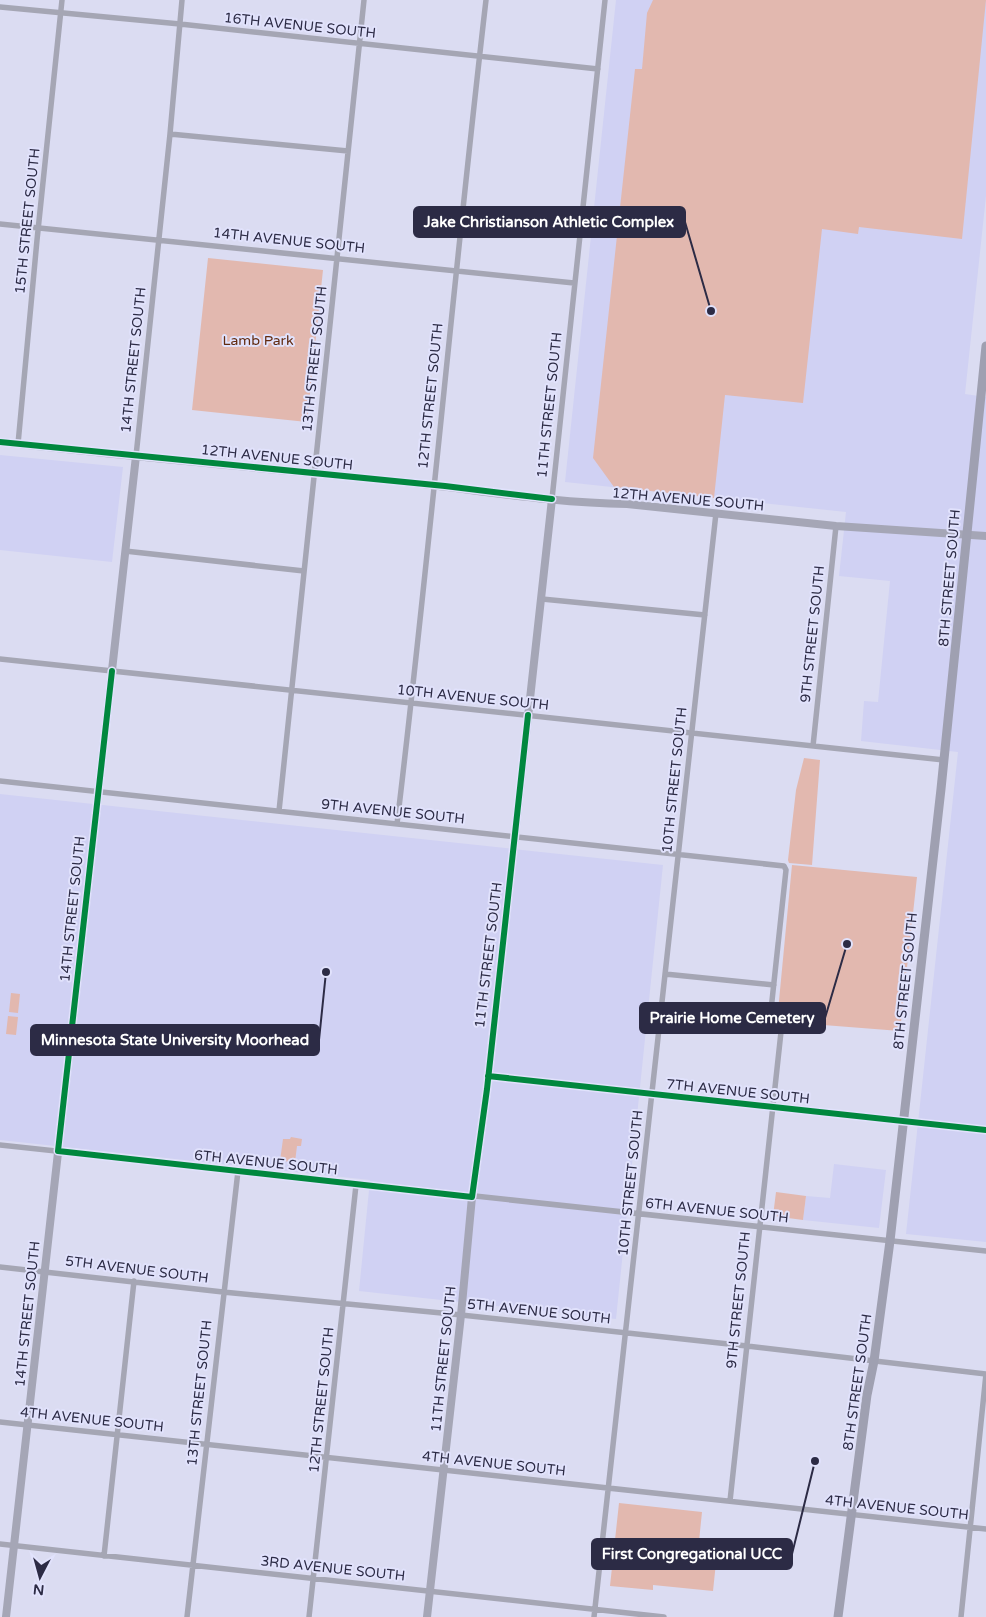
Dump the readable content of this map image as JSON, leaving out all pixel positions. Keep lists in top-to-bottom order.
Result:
{
  "streets": {
    "main road": ["8TH STREET SOUTH"],
    "street": [
      "16TH AVENUE SOUTH",
      "15TH STREET SOUTH",
      "14TH AVENUE SOUTH",
      "13TH STREET SOUTH",
      "14TH STREET SOUTH",
      "12TH STREET SOUTH",
      "11TH STREET SOUTH",
      "12TH AVENUE SOUTH",
      "9TH STREET SOUTH",
      "10TH AVENUE SOUTH",
      "10TH STREET SOUTH",
      "9TH AVENUE SOUTH",
      "7TH AVENUE SOUTH",
      "6TH AVENUE SOUTH",
      "5TH AVENUE SOUTH",
      "4TH AVENUE SOUTH",
      "3RD AVENUE SOUTH"
    ]
  },
  "crossings": [
    ["16TH AVENUE SOUTH", "15TH STREET SOUTH"],
    ["16TH AVENUE SOUTH", "13TH STREET SOUTH"],
    ["16TH AVENUE SOUTH", "14TH STREET SOUTH"],
    ["16TH AVENUE SOUTH", "12TH STREET SOUTH"],
    ["16TH AVENUE SOUTH", "11TH STREET SOUTH"],
    ["15TH STREET SOUTH", "14TH AVENUE SOUTH"],
    ["15TH STREET SOUTH", "12TH AVENUE SOUTH"],
    ["14TH AVENUE SOUTH", "13TH STREET SOUTH"],
    ["14TH AVENUE SOUTH", "14TH STREET SOUTH"],
    ["14TH AVENUE SOUTH", "12TH STREET SOUTH"],
    ["14TH AVENUE SOUTH", "11TH STREET SOUTH"],
    ["13TH STREET SOUTH", "12TH AVENUE SOUTH"],
    ["13TH STREET SOUTH", "10TH AVENUE SOUTH"],
    ["13TH STREET SOUTH", "9TH AVENUE SOUTH"],
    ["13TH STREET SOUTH", "6TH AVENUE SOUTH"],
    ["13TH STREET SOUTH", "5TH AVENUE SOUTH"],
    ["13TH STREET SOUTH", "4TH AVENUE SOUTH"],
    ["13TH STREET SOUTH", "3RD AVENUE SOUTH"],
    ["14TH STREET SOUTH", "12TH AVENUE SOUTH"],
    ["14TH STREET SOUTH", "10TH AVENUE SOUTH"],
    ["14TH STREET SOUTH", "9TH AVENUE SOUTH"],
    ["14TH STREET SOUTH", "6TH AVENUE SOUTH"],
    ["14TH STREET SOUTH", "5TH AVENUE SOUTH"],
    ["14TH STREET SOUTH", "4TH AVENUE SOUTH"],
    ["14TH STREET SOUTH", "3RD AVENUE SOUTH"],
    ["12TH STREET SOUTH", "12TH AVENUE SOUTH"],
    ["12TH STREET SOUTH", "10TH AVENUE SOUTH"],
    ["12TH STREET SOUTH", "9TH AVENUE SOUTH"],
    ["12TH STREET SOUTH", "6TH AVENUE SOUTH"],
    ["12TH STREET SOUTH", "5TH AVENUE SOUTH"],
    ["12TH STREET SOUTH", "4TH AVENUE SOUTH"],
    ["12TH STREET SOUTH", "3RD AVENUE SOUTH"],
    ["11TH STREET SOUTH", "12TH AVENUE SOUTH"],
    ["11TH STREET SOUTH", "10TH AVENUE SOUTH"],
    ["11TH STREET SOUTH", "9TH AVENUE SOUTH"],
    ["11TH STREET SOUTH", "7TH AVENUE SOUTH"],
    ["11TH STREET SOUTH", "6TH AVENUE SOUTH"],
    ["11TH STREET SOUTH", "5TH AVENUE SOUTH"],
    ["11TH STREET SOUTH", "4TH AVENUE SOUTH"],
    ["11TH STREET SOUTH", "3RD AVENUE SOUTH"],
    ["12TH AVENUE SOUTH", "8TH STREET SOUTH"],
    ["12TH AVENUE SOUTH", "9TH STREET SOUTH"],
    ["12TH AVENUE SOUTH", "10TH STREET SOUTH"],
    ["8TH STREET SOUTH", "10TH AVENUE SOUTH"],
    ["8TH STREET SOUTH", "7TH AVENUE SOUTH"],
    ["8TH STREET SOUTH", "6TH AVENUE SOUTH"],
    ["8TH STREET SOUTH", "5TH AVENUE SOUTH"],
    ["8TH STREET SOUTH", "4TH AVENUE SOUTH"],
    ["9TH STREET SOUTH", "10TH AVENUE SOUTH"],
    ["9TH STREET SOUTH", "9TH AVENUE SOUTH"],
    ["9TH STREET SOUTH", "7TH AVENUE SOUTH"],
    ["9TH STREET SOUTH", "6TH AVENUE SOUTH"],
    ["9TH STREET SOUTH", "5TH AVENUE SOUTH"],
    ["9TH STREET SOUTH", "4TH AVENUE SOUTH"],
    ["10TH AVENUE SOUTH", "10TH STREET SOUTH"],
    ["10TH STREET SOUTH", "9TH AVENUE SOUTH"],
    ["10TH STREET SOUTH", "7TH AVENUE SOUTH"],
    ["10TH STREET SOUTH", "6TH AVENUE SOUTH"],
    ["10TH STREET SOUTH", "5TH AVENUE SOUTH"],
    ["10TH STREET SOUTH", "4TH AVENUE SOUTH"],
    ["10TH STREET SOUTH", "3RD AVENUE SOUTH"]
  ],
  "parks": ["Lamb Park"],
  "places": [
    "Jake Christianson Athletic Complex",
    "Prairie Home Cemetery",
    "Minnesota State University Moorhead",
    "First Congregational UCC"
  ],
  "north": "bottom"
}
